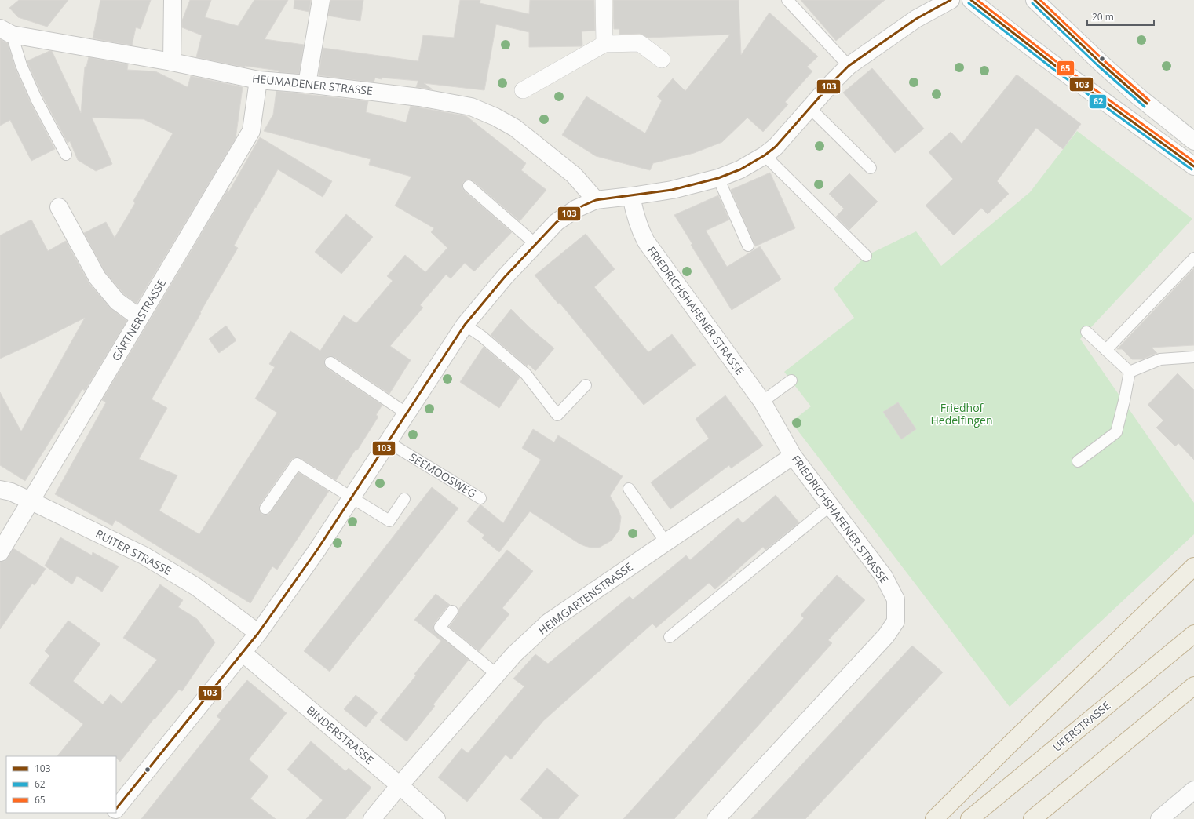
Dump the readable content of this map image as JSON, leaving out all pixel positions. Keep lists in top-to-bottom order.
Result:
{
  "streets": {
    "highway": ["UFERSTRASSE"],
    "street": [
      "HEUMADENER STRASSE",
      "FRIEDRICHSHAFENER STRASSE",
      "GÄRTNERSTRASSE",
      "RUITER STRASSE",
      "HEIMGARTENSTRASSE",
      "BINDERSTRASSE"
    ],
    "lane": ["SEEMOOSWEG"]
  },
  "crossings": [
    ["HEUMADENER STRASSE", "GÄRTNERSTRASSE"],
    ["FRIEDRICHSHAFENER STRASSE", "HEIMGARTENSTRASSE"],
    ["GÄRTNERSTRASSE", "RUITER STRASSE"],
    ["HEIMGARTENSTRASSE", "BINDERSTRASSE"]
  ],
  "parks": ["Friedhof Hedelfingen"],
  "lines": ["transit line 103", "transit line 65", "transit line 62"],
  "legend": ["103", "62", "65"],
  "scale_bar": "20 m"
}
